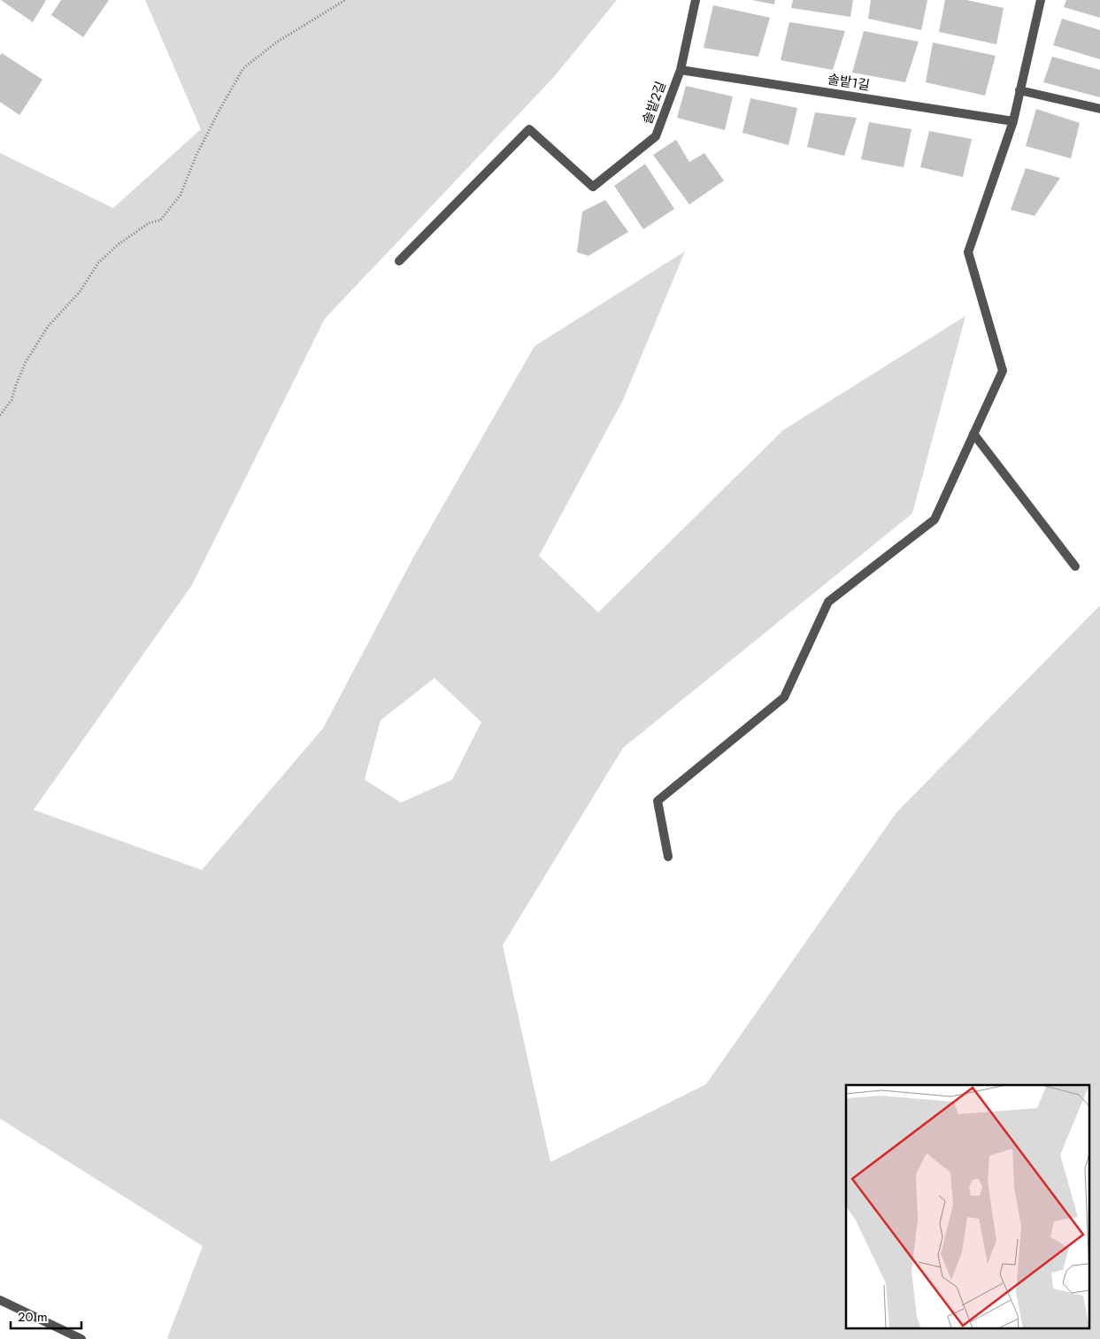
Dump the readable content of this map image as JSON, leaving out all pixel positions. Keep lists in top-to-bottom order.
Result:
{
  "streets": {
    "street": ["솔밭1길", "솔밭2길"]
  },
  "crossings": [
    ["솔밭1길", "솔밭2길"]
  ],
  "scale_bar": "20 m"
}
